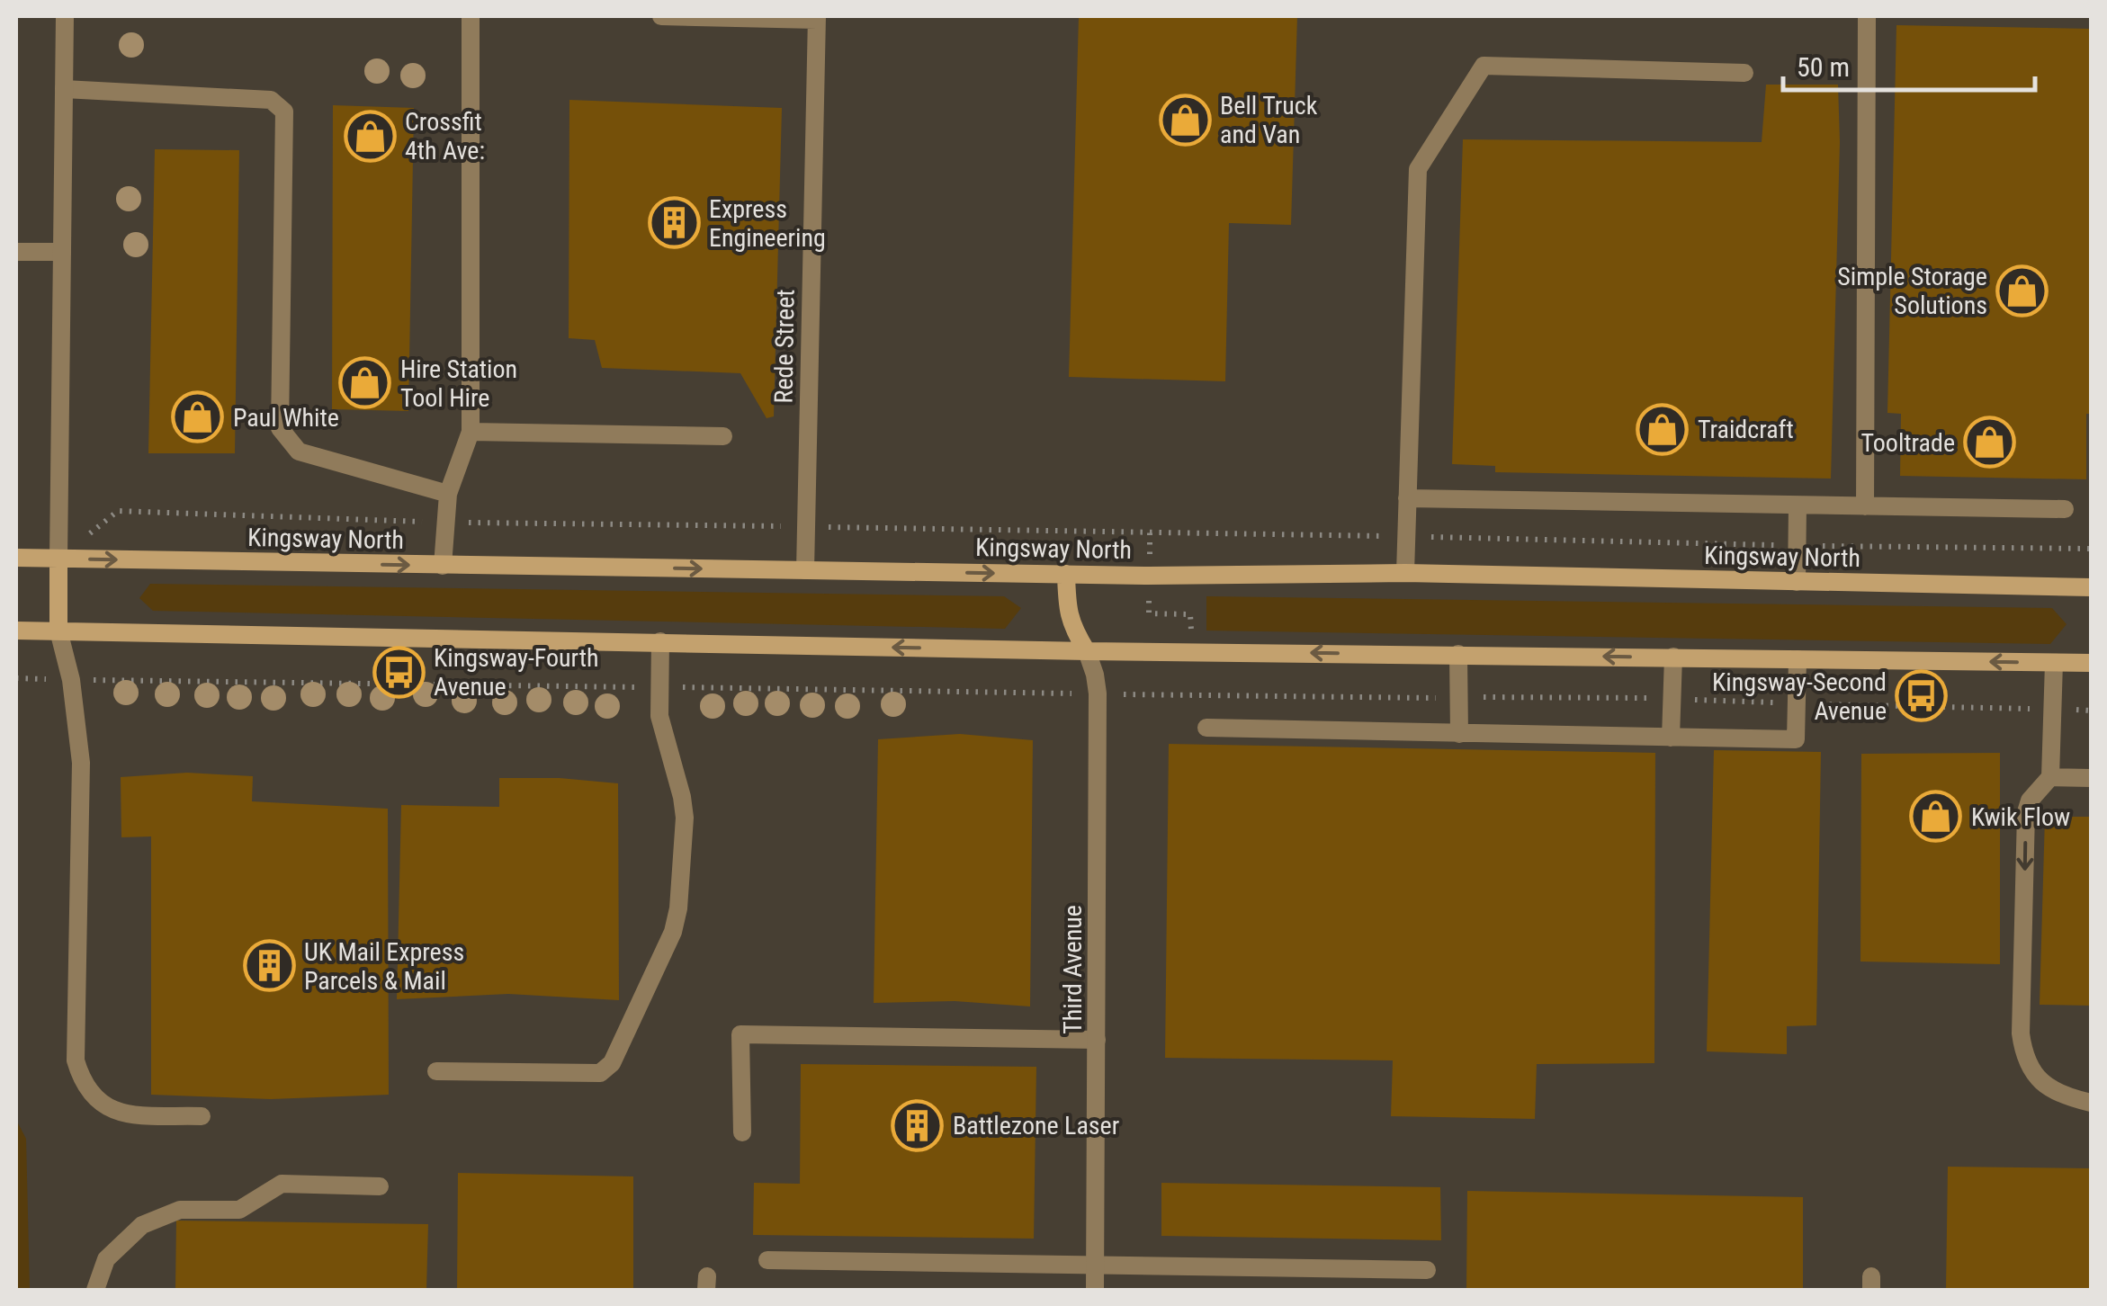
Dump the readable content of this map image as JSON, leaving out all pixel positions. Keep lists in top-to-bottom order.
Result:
{
  "streets": {
    "street": ["Rede Street", "Kingsway North", "Third Avenue"]
  },
  "crossings": [
    ["Rede Street", "Kingsway North"]
  ],
  "places": {
    "shop": [
      "Bell Truck and Van",
      "Crossfit 4th Ave:",
      "Simple Storage Solutions",
      "Hire Station Tool Hire",
      "Paul White",
      "Traidcraft",
      "Tooltrade",
      "Kwik Flow"
    ],
    "building": ["Express Engineering", "UK Mail Express Parcels & Mail", "Battlezone Laser"],
    "bus stop": ["Kingsway-Fourth Avenue", "Kingsway-Second Avenue"]
  },
  "scale_bar": "50 m"
}
